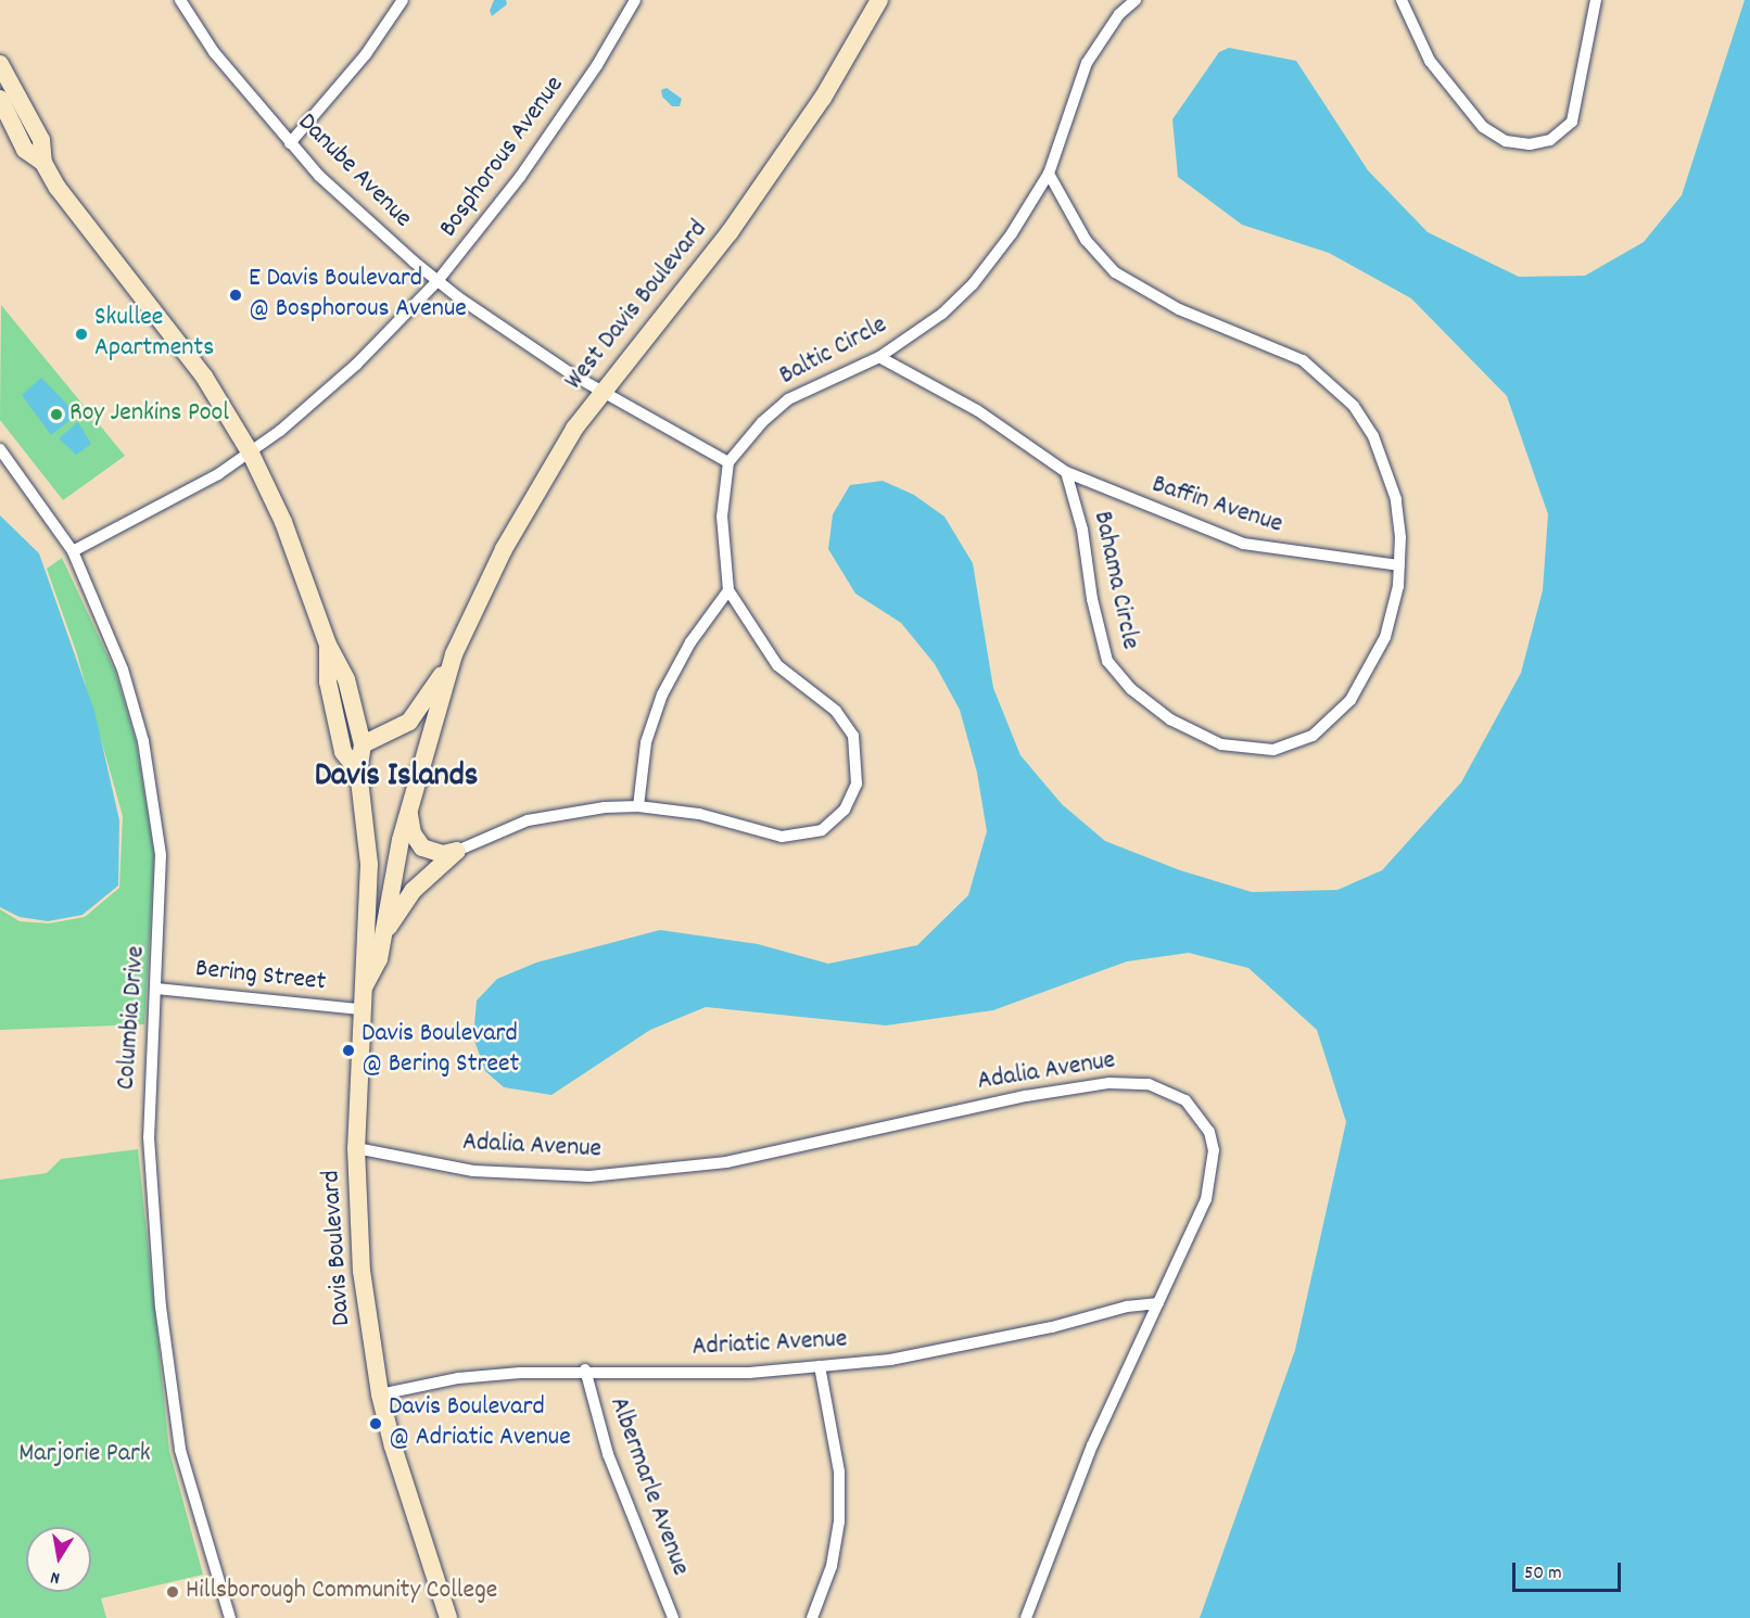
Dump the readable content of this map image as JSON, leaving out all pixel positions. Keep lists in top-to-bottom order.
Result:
{
  "streets": {
    "street": [
      "Bosphorous Avenue",
      "Danube Avenue",
      "West Davis Boulevard",
      "Baltic Circle",
      "Baffin Avenue",
      "Bahama Circle",
      "Bering Street",
      "Columbia Drive",
      "Adalia Avenue",
      "Davis Boulevard",
      "Adriatic Avenue",
      "Albermarle Avenue"
    ]
  },
  "crossings": [
    ["Bosphorous Avenue", "Danube Avenue"],
    ["Bosphorous Avenue", "Columbia Drive"],
    ["Danube Avenue", "West Davis Boulevard"],
    ["Danube Avenue", "Baltic Circle"],
    ["West Davis Boulevard", "Bering Street"],
    ["West Davis Boulevard", "Davis Boulevard"],
    ["Baltic Circle", "Bahama Circle"],
    ["Baffin Avenue", "Bahama Circle"],
    ["Bering Street", "Columbia Drive"],
    ["Bering Street", "Davis Boulevard"],
    ["Adalia Avenue", "Davis Boulevard"],
    ["Adalia Avenue", "Adriatic Avenue"],
    ["Davis Boulevard", "Adriatic Avenue"],
    ["Adriatic Avenue", "Albermarle Avenue"]
  ],
  "districts": ["Davis Islands"],
  "parks": ["Marjorie Park"],
  "places": [
    "E Davis Boulevard @ Bosphorous Avenue",
    "Skullee Apartments",
    "Roy Jenkins Pool",
    "Davis Boulevard @ Bering Street",
    "Davis Boulevard @ Adriatic Avenue",
    "Hillsborough Community College"
  ],
  "scale_bar": "50 m",
  "north": "bottom"
}
